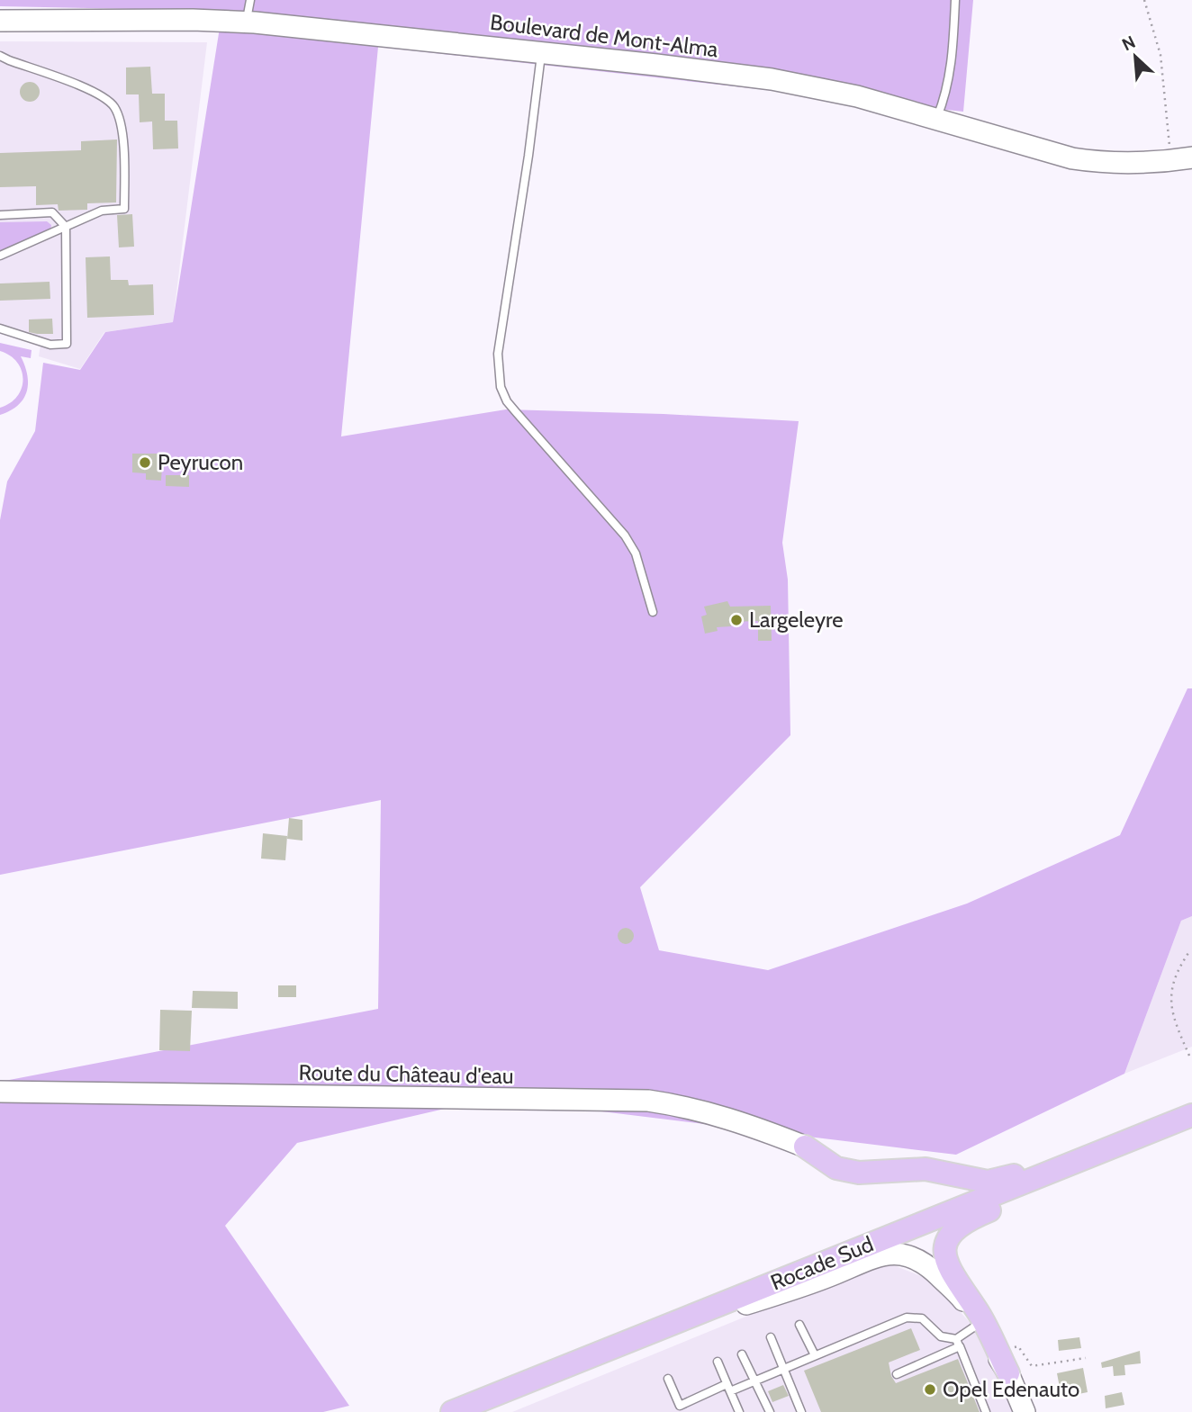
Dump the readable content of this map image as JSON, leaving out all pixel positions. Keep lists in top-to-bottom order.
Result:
{
  "streets": {
    "main road": ["Rocade Sud"],
    "street": ["Boulevard de Mont-Alma", "Route du Château d'eau"]
  },
  "places": ["Peyrucon", "Largeleyre", "Opel Edenauto"],
  "north": "top left"
}
